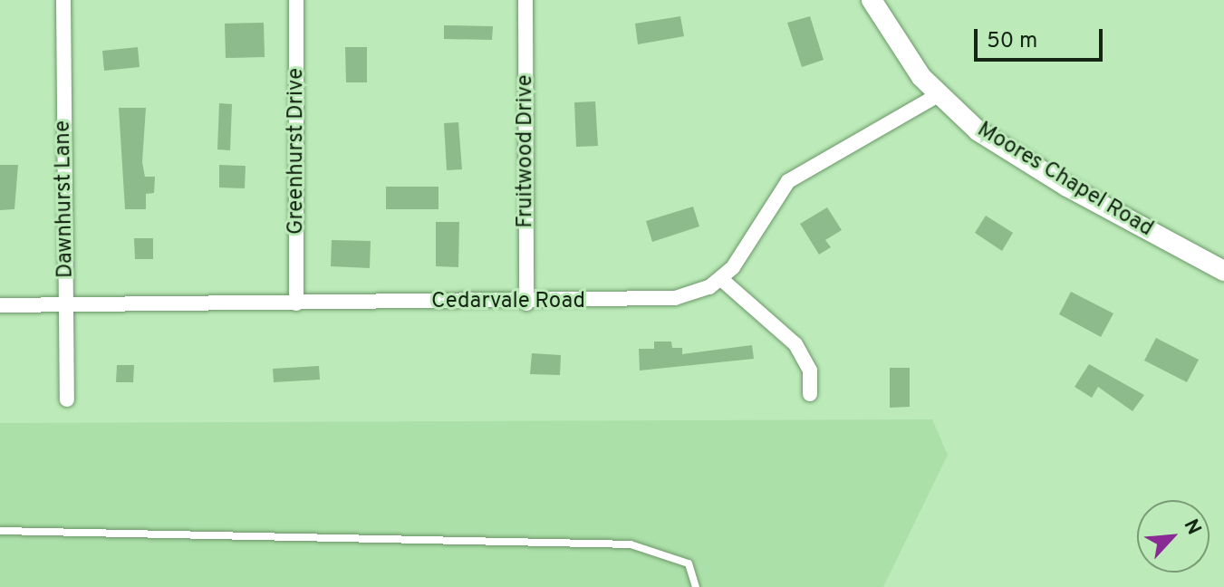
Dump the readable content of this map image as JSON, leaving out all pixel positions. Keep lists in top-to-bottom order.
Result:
{
  "streets": {
    "main road": ["Moores Chapel Road"],
    "street": [
      "Greenhurst Drive",
      "Fruitwood Drive",
      "Dawnhurst Lane",
      "Cedarvale Road"
    ]
  },
  "crossings": [
    ["Greenhurst Drive", "Cedarvale Road"],
    ["Fruitwood Drive", "Cedarvale Road"],
    ["Dawnhurst Lane", "Cedarvale Road"]
  ],
  "scale_bar": "50 m",
  "north": "top right"
}
